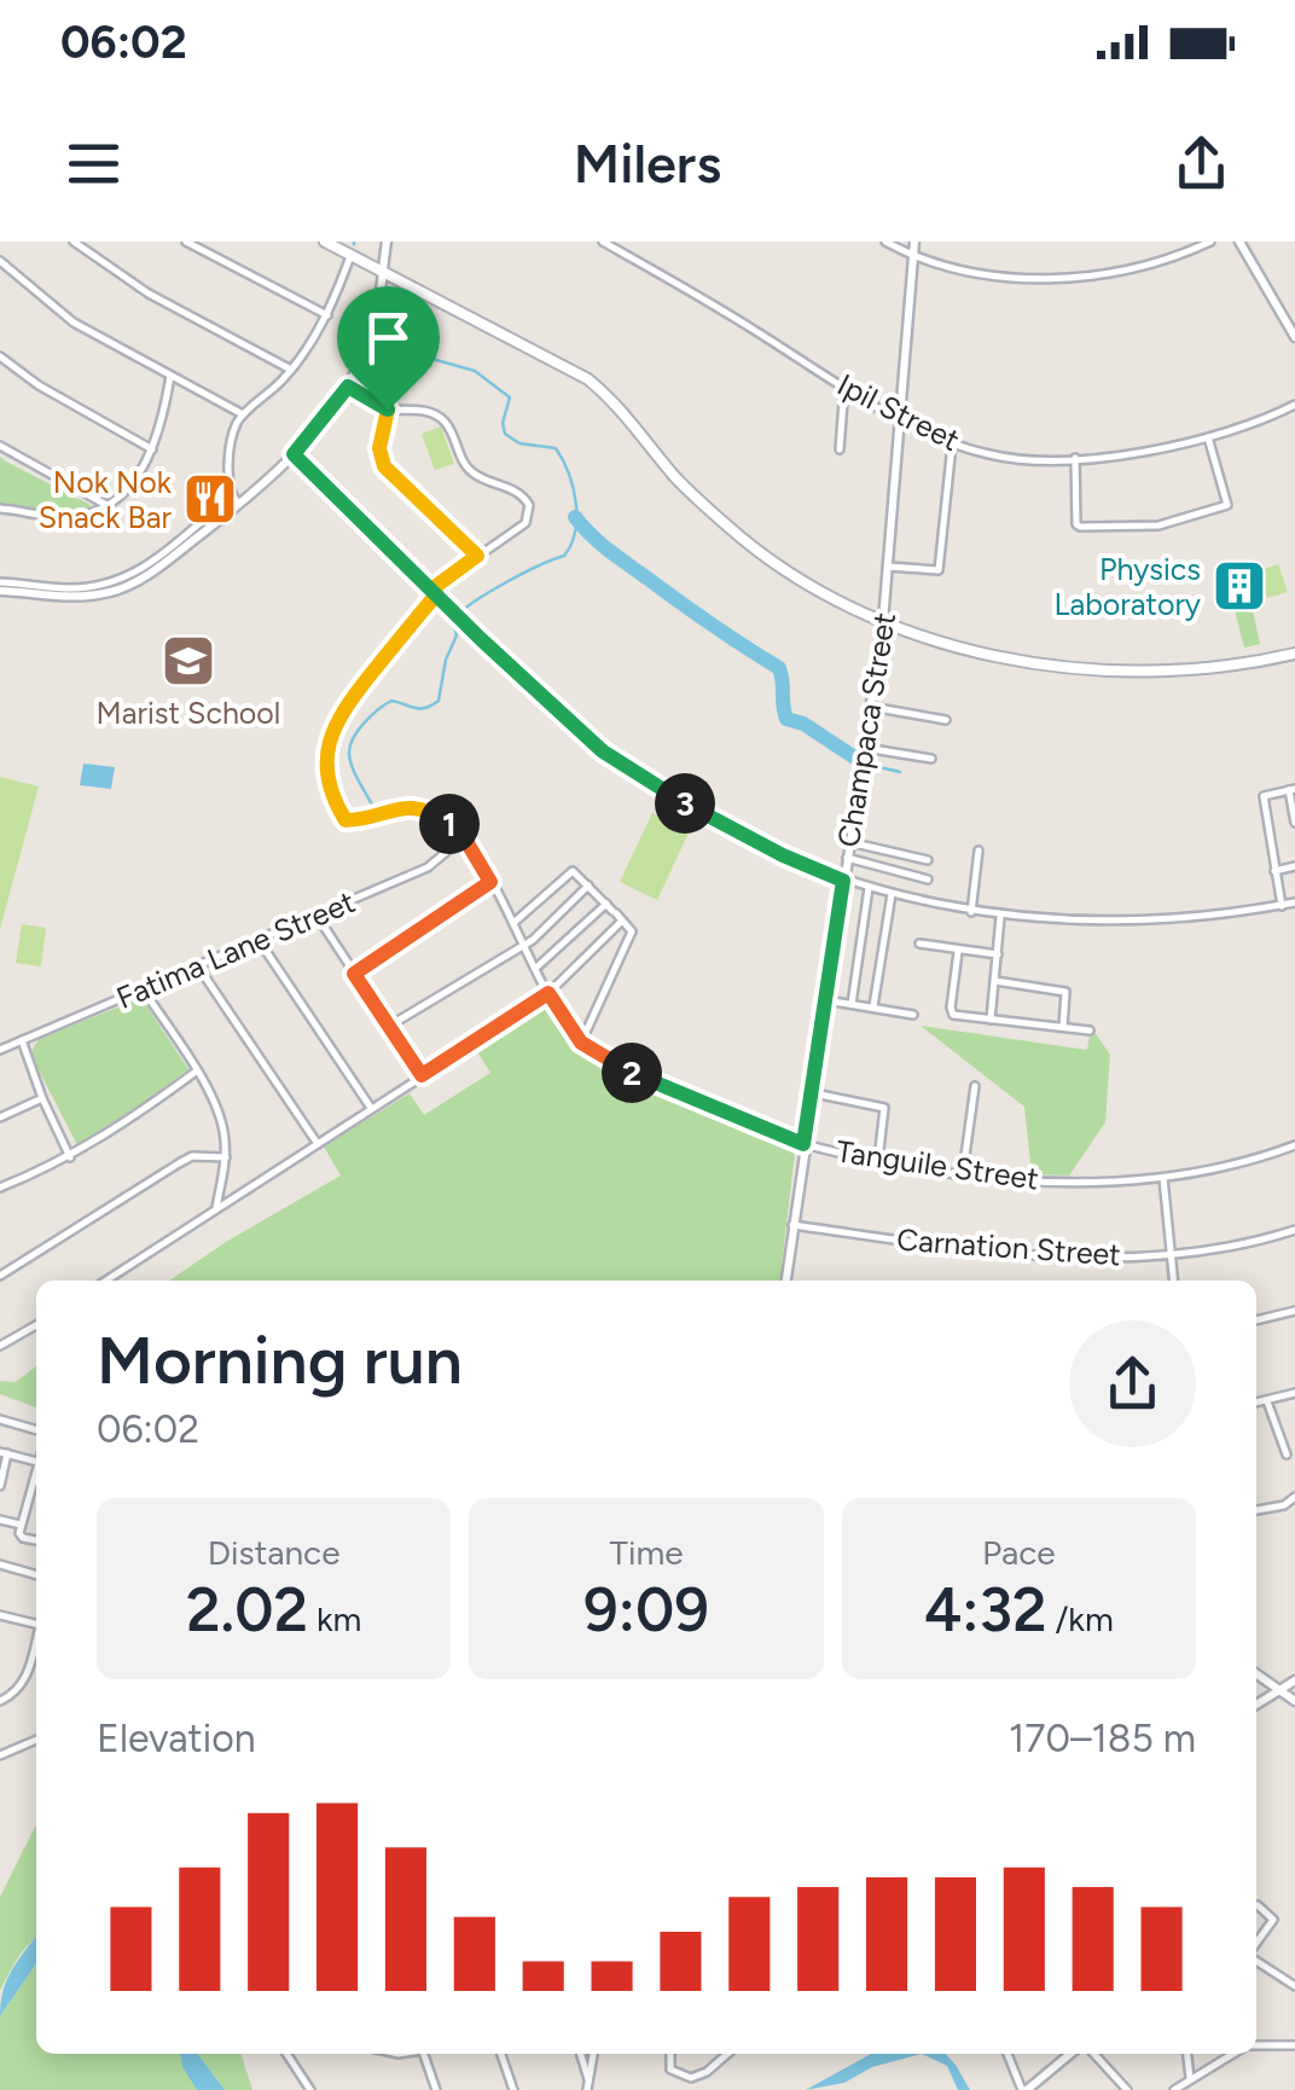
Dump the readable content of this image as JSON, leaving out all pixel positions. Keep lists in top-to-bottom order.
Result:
{
  "streets": {
    "street": [
      "Ipil Street",
      "Champaca Street",
      "Fatima Lane Street",
      "Tanguile Street",
      "Carnation Street"
    ]
  },
  "crossings": [
    ["Ipil Street", "Champaca Street"],
    ["Champaca Street", "Tanguile Street"],
    ["Champaca Street", "Carnation Street"],
    ["Fatima Lane Street", "Tanguile Street"]
  ],
  "places": {
    "restaurant": ["Nok Nok Snack Bar"],
    "building": ["Physics Laboratory"],
    "school or university": ["Marist School"]
  },
  "page": {
    "status": "06:02",
    "header": "Milers",
    "pins": ["3", "1", "2"],
    "heading": ["Morning run", "06:02"],
    "stats": [
      ["Distance", "2.02 km"],
      ["Time", "9:09"],
      ["Pace", "4:32 /km"]
    ],
    "chart": ["Elevation", "170–185 m"]
  }
}
